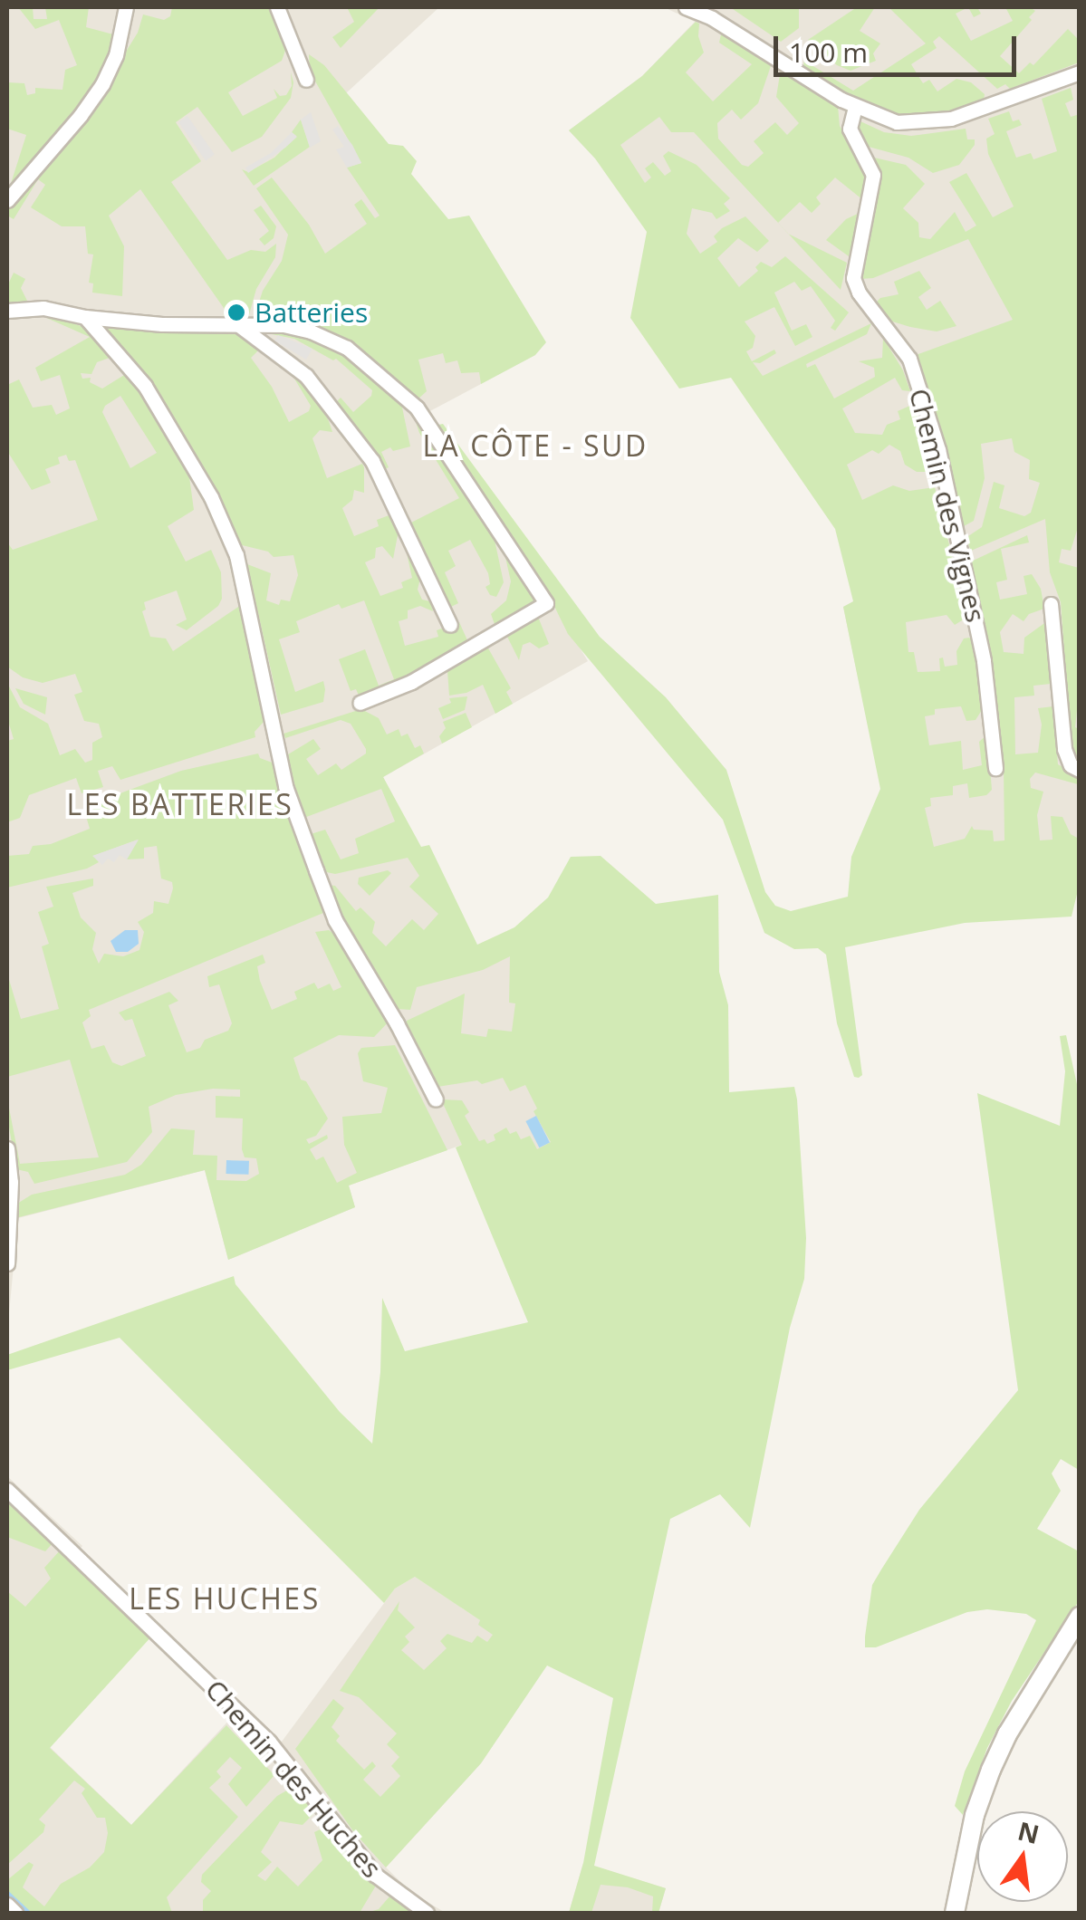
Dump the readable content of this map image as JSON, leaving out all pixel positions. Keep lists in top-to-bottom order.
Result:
{
  "streets": {
    "street": ["Chemin des Vignes", "Chemin des Huches"]
  },
  "districts": ["LA CÔTE - SUD", "LES BATTERIES", "LES HUCHES"],
  "places": ["Batteries"],
  "scale_bar": "100 m",
  "north": "top"
}
